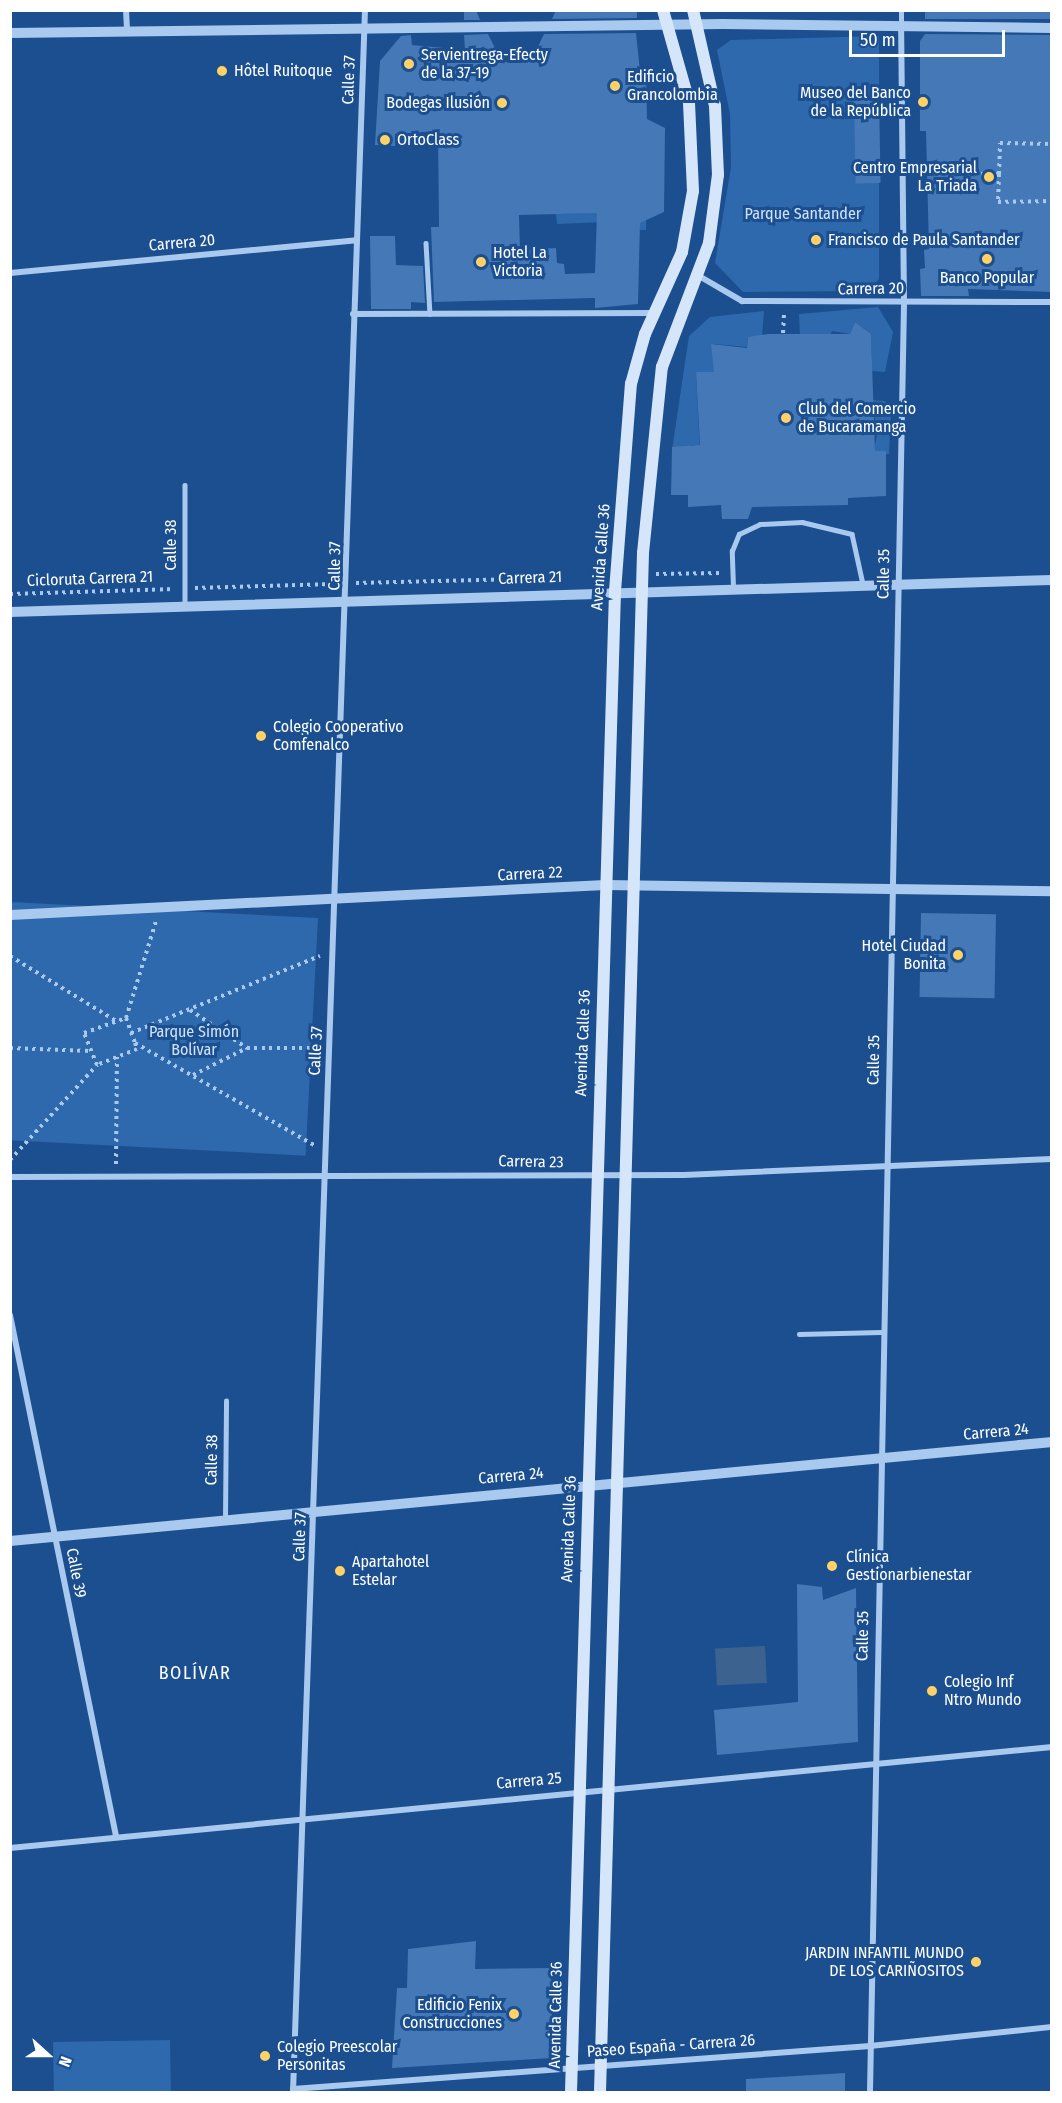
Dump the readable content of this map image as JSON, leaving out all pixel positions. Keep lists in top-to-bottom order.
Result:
{
  "streets": {
    "main road": ["Avenida Calle 36"],
    "street": [
      "Calle 37",
      "Carrera 20",
      "Calle 35",
      "Carrera 21",
      "Carrera 22",
      "Carrera 23",
      "Carrera 24",
      "Calle 39",
      "Carrera 25",
      "Paseo España - Carrera 26"
    ],
    "lane": ["Calle 38"],
    "path": ["Cicloruta Carrera 21"]
  },
  "crossings": [
    ["Calle 37", "Carrera 20"],
    ["Calle 37", "Carrera 21"],
    ["Calle 37", "Cicloruta Carrera 21"],
    ["Calle 37", "Carrera 22"],
    ["Calle 37", "Carrera 23"],
    ["Calle 37", "Carrera 24"],
    ["Calle 37", "Carrera 25"],
    ["Calle 37", "Paseo España - Carrera 26"],
    ["Carrera 20", "Calle 35"],
    ["Calle 38", "Carrera 21"],
    ["Calle 38", "Cicloruta Carrera 21"],
    ["Calle 38", "Carrera 24"],
    ["Avenida Calle 36", "Carrera 21"],
    ["Avenida Calle 36", "Carrera 22"],
    ["Avenida Calle 36", "Carrera 23"],
    ["Avenida Calle 36", "Carrera 24"],
    ["Avenida Calle 36", "Carrera 25"],
    ["Avenida Calle 36", "Paseo España - Carrera 26"],
    ["Calle 35", "Carrera 21"],
    ["Calle 35", "Carrera 22"],
    ["Calle 35", "Carrera 23"],
    ["Calle 35", "Carrera 24"],
    ["Calle 35", "Carrera 25"],
    ["Calle 35", "Paseo España - Carrera 26"],
    ["Carrera 24", "Calle 39"],
    ["Calle 39", "Carrera 25"]
  ],
  "districts": ["BOLÍVAR"],
  "parks": ["Parque Santander", "Parque Simón Bolívar"],
  "places": [
    "Servientrega-Efecty de la 37-19",
    "Hôtel Ruitoque",
    "Edificio Grancolombia",
    "Museo del Banco de la República",
    "Bodegas Ilusión",
    "OrtoClass",
    "Centro Empresarial La Triada",
    "Francisco de Paula Santander",
    "Banco Popular",
    "Hotel La Victoria",
    "Club del Comercio de Bucaramanga",
    "Colegio Cooperativo Comfenalco",
    "Hotel Ciudad Bonita",
    "Clínica Gestionarbienestar",
    "Apartahotel Estelar",
    "Colegio Inf Ntro Mundo",
    "JARDIN INFANTIL MUNDO DE LOS CARIÑOSITOS",
    "Edificio Fenix Construcciones",
    "Colegio Preescolar Personitas"
  ],
  "scale_bar": "50 m",
  "north": "right"
}
